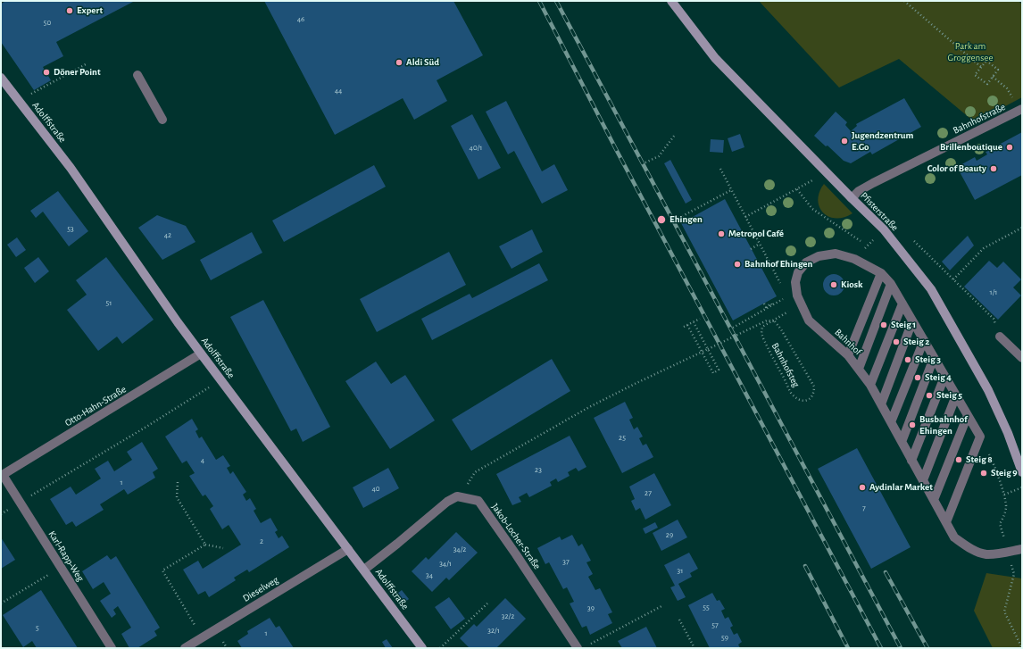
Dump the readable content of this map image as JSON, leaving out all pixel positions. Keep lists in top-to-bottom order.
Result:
{
  "streets": {
    "street": [
      "Bahnhofstraße",
      "Adolffstraße",
      "Pfisterstraße",
      "Bahnhof",
      "Otto-Hahn-Straße",
      "Jakob-Locher-Straße",
      "Karl-Rapp-Weg",
      "Dieselweg"
    ],
    "path": ["Bahnhofsteg"]
  },
  "crossings": [
    ["Bahnhofstraße", "Pfisterstraße"],
    ["Adolffstraße", "Otto-Hahn-Straße"],
    ["Adolffstraße", "Dieselweg"],
    ["Bahnhofsteg", "Jakob-Locher-Straße"],
    ["Otto-Hahn-Straße", "Karl-Rapp-Weg"]
  ],
  "parks": ["Park am Groggensee"],
  "places": [
    "Expert",
    "Aldi Süd",
    "Döner Point",
    "Jugendzentrum E.Go",
    "Brillenboutique",
    "Color of Beauty",
    "Ehingen",
    "Metropol Café",
    "Bahnhof Ehingen",
    "Kiosk",
    "Steig 1",
    "Steig 2",
    "Steig 3",
    "Steig 4",
    "Steig 5",
    "Busbahnhof Ehingen",
    "Steig 8",
    "Steig 9",
    "Aydinlar Market"
  ],
  "house_numbers": [
    "46",
    "50",
    "44",
    "40/1",
    "53",
    "42",
    "1/1",
    "51",
    "25",
    "4",
    "23",
    "1",
    "40",
    "27",
    "7",
    "29",
    "2",
    "34/2",
    "37",
    "34/1",
    "31",
    "34",
    "55",
    "39",
    "32/2",
    "57",
    "5",
    "32/1",
    "1",
    "59"
  ]
}
